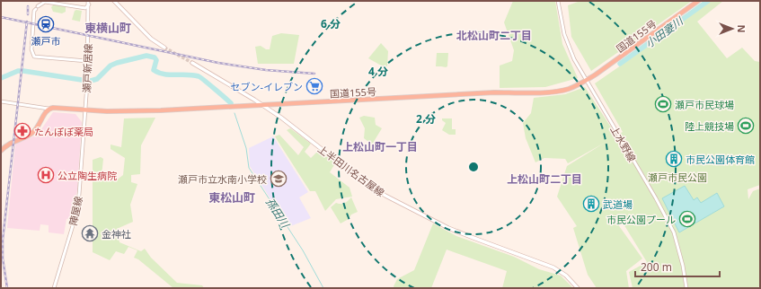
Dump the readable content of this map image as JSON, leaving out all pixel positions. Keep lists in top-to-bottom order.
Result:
{
  "streets": {
    "highway": ["国道155号"],
    "main road": ["上半田川名古屋線"],
    "street": ["瀬戸新居線", "上水野線", "陣屋線"]
  },
  "crossings": [
    ["国道155号", "瀬戸新居線"],
    ["国道155号", "上水野線"],
    ["国道155号", "上半田川名古屋線"],
    ["国道155号", "陣屋線"],
    ["瀬戸新居線", "陣屋線"]
  ],
  "districts": [
    "東横山町",
    "北松山町二丁目",
    "上松山町一丁目",
    "上松山町二丁目",
    "東松山町"
  ],
  "water": ["小田妻川", "孫田川"],
  "parks": ["瀬戸市民公園"],
  "places": {
    "station": ["瀬戸市"],
    "supermarket": ["セブン-イレブン"],
    "sports": ["瀬戸市民球場", "陸上競技場", "市民公園プール"],
    "pharmacy": ["たんぽぽ薬局"],
    "building": ["市民公園体育館", "武道場"],
    "hospital": ["公立陶生病院"],
    "school or university": ["瀬戸市立水南小学校"],
    "temple": ["金神社"]
  },
  "scale_bar": "200 m",
  "north": "right",
  "rings": ["6 分", "4 分", "2 分"]
}
